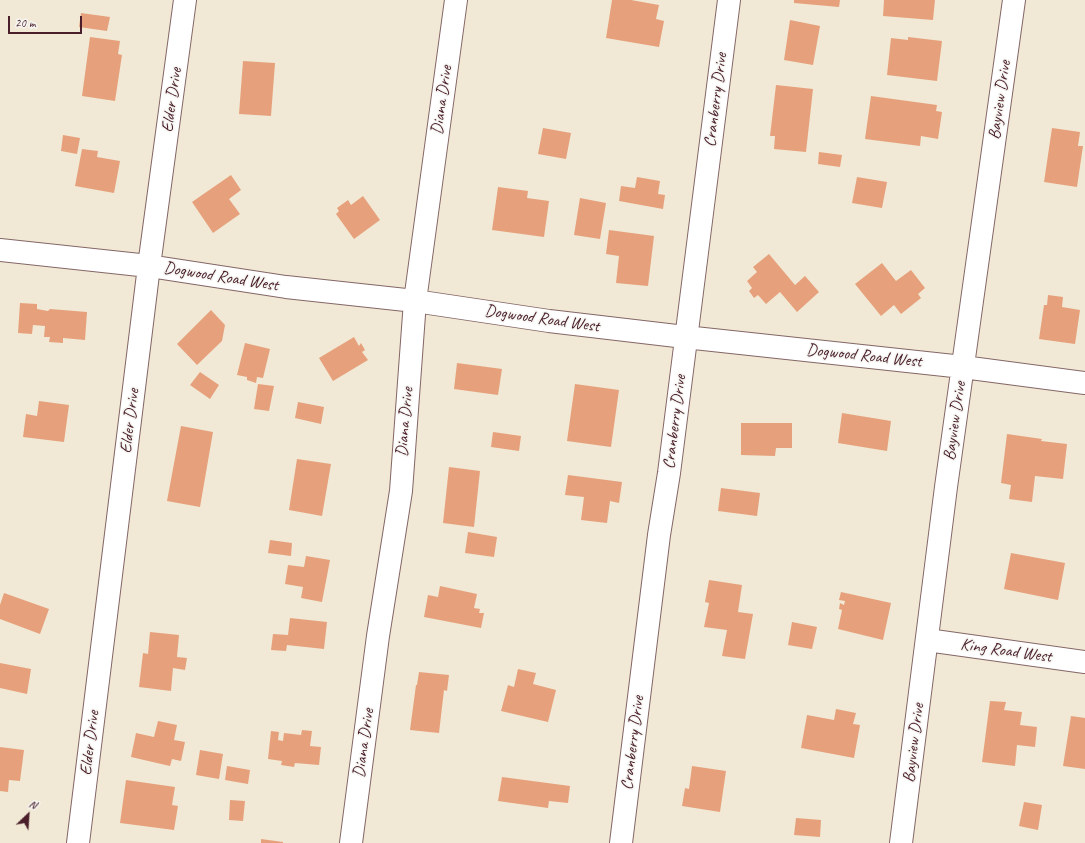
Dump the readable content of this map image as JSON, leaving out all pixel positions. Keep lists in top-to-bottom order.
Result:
{
  "streets": {
    "street": [
      "Elder Drive",
      "Diana Drive",
      "Cranberry Drive",
      "Bayview Drive",
      "Dogwood Road West",
      "King Road West"
    ]
  },
  "crossings": [
    ["Elder Drive", "Dogwood Road West"],
    ["Diana Drive", "Dogwood Road West"],
    ["Cranberry Drive", "Dogwood Road West"],
    ["Bayview Drive", "Dogwood Road West"],
    ["Bayview Drive", "King Road West"]
  ],
  "scale_bar": "20 m",
  "north": "top right"
}
